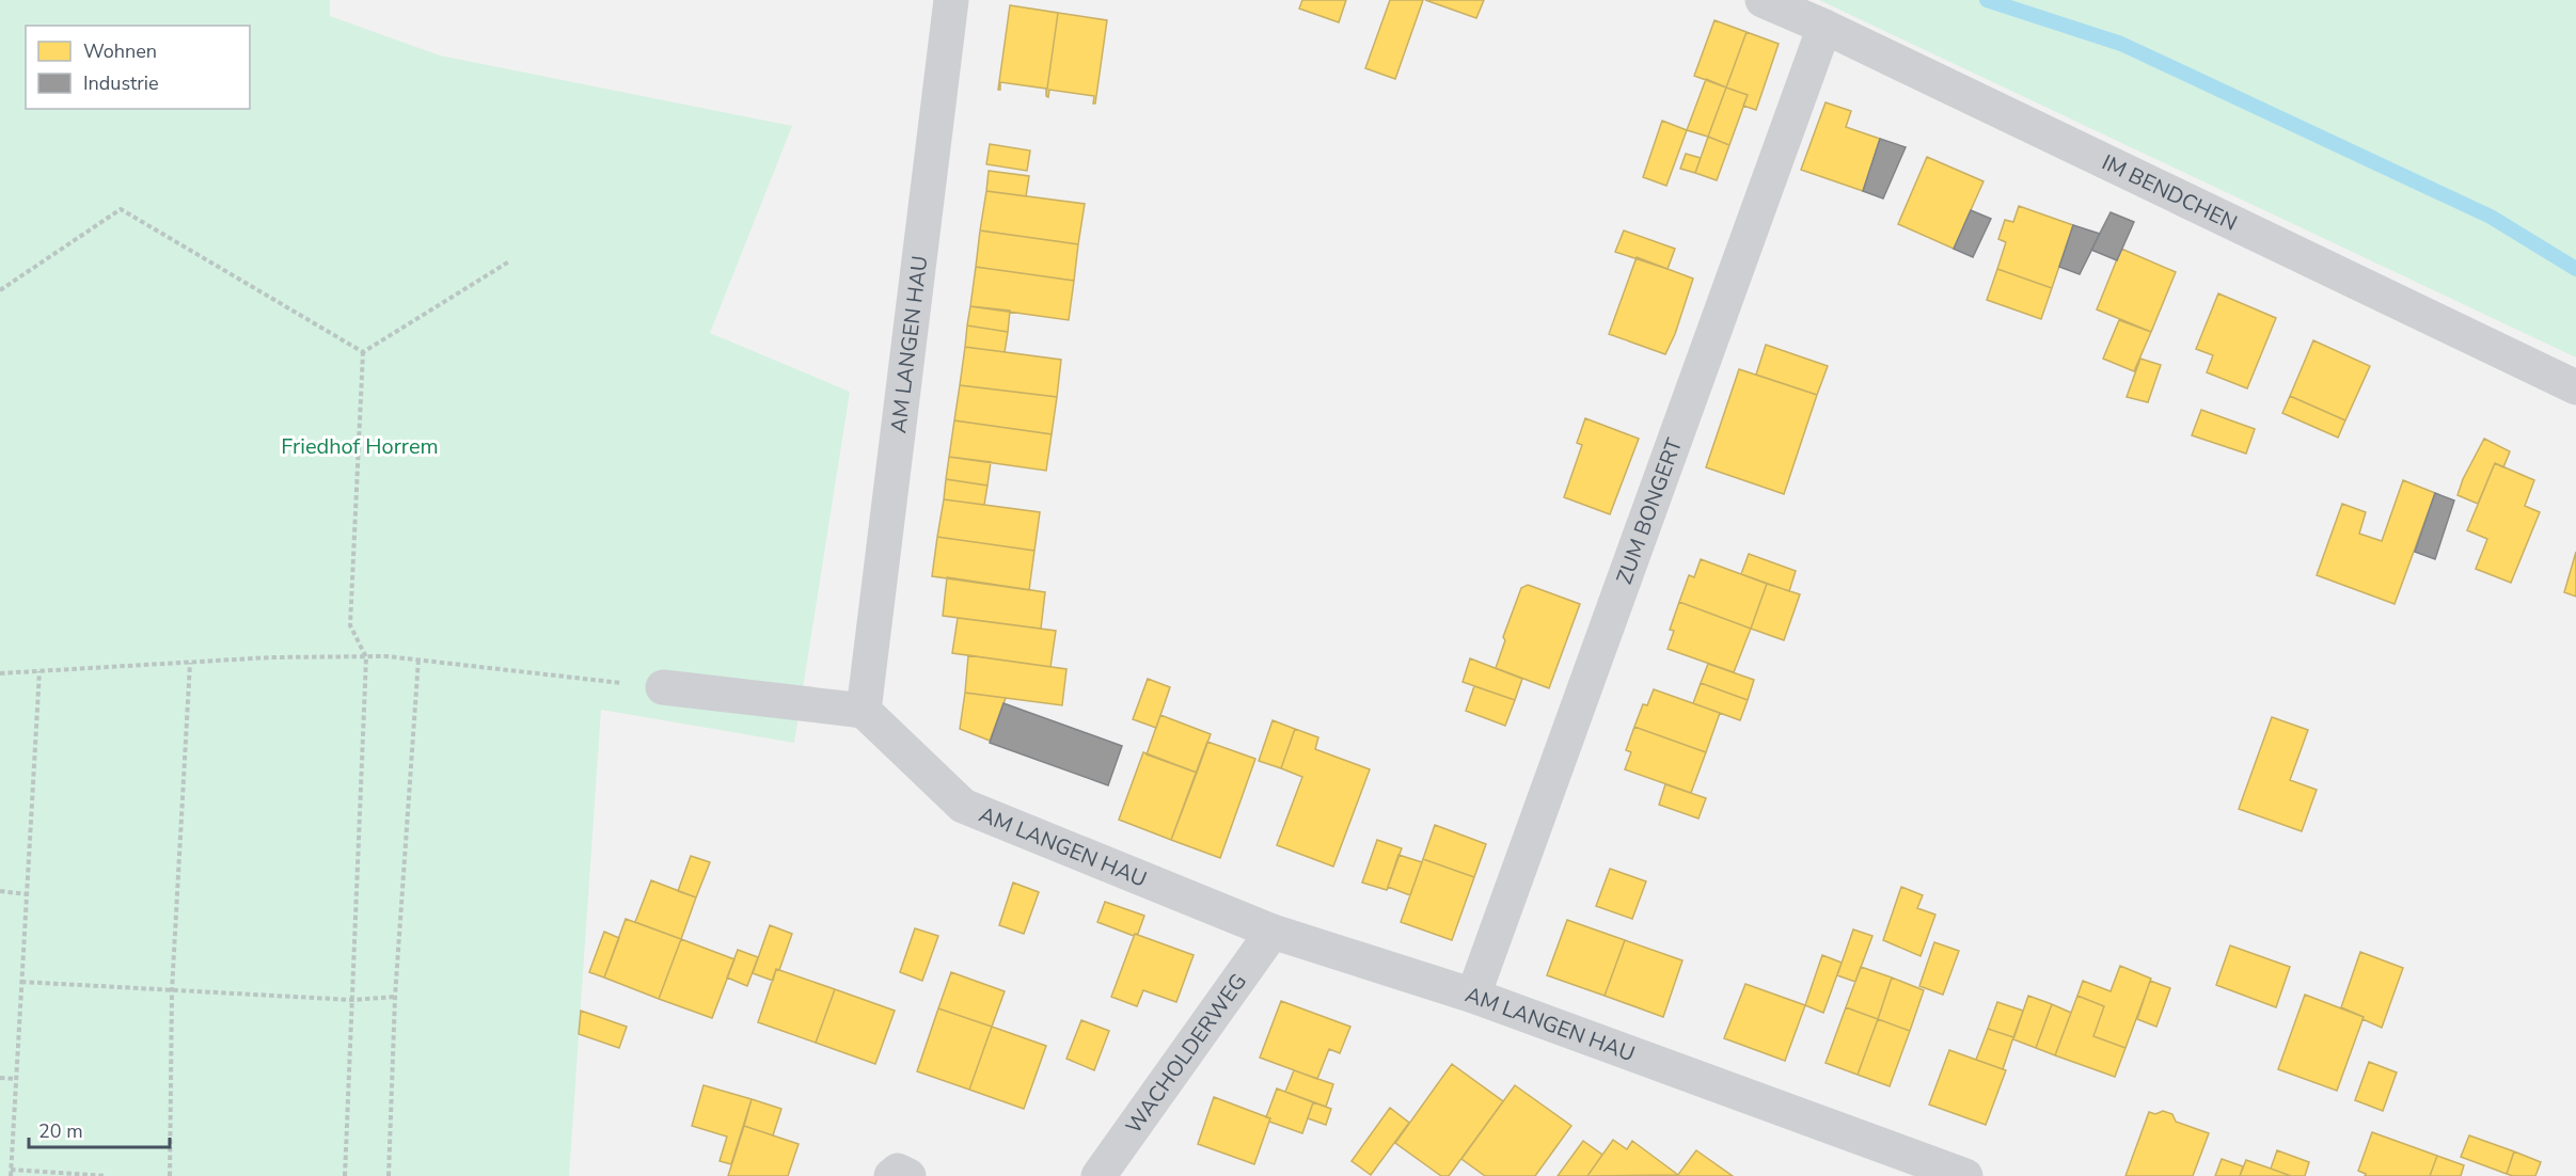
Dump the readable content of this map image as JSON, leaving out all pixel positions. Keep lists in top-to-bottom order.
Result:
{
  "streets": {
    "street": [
      "IM BENDCHEN",
      "AM LANGEN HAU",
      "ZUM BONGERT",
      "WACHOLDERWEG"
    ]
  },
  "crossings": [
    ["IM BENDCHEN", "ZUM BONGERT"],
    ["AM LANGEN HAU", "ZUM BONGERT"],
    ["AM LANGEN HAU", "WACHOLDERWEG"]
  ],
  "parks": ["Friedhof Horrem"],
  "legend": ["Wohnen", "Industrie"],
  "scale_bar": "20 m"
}
